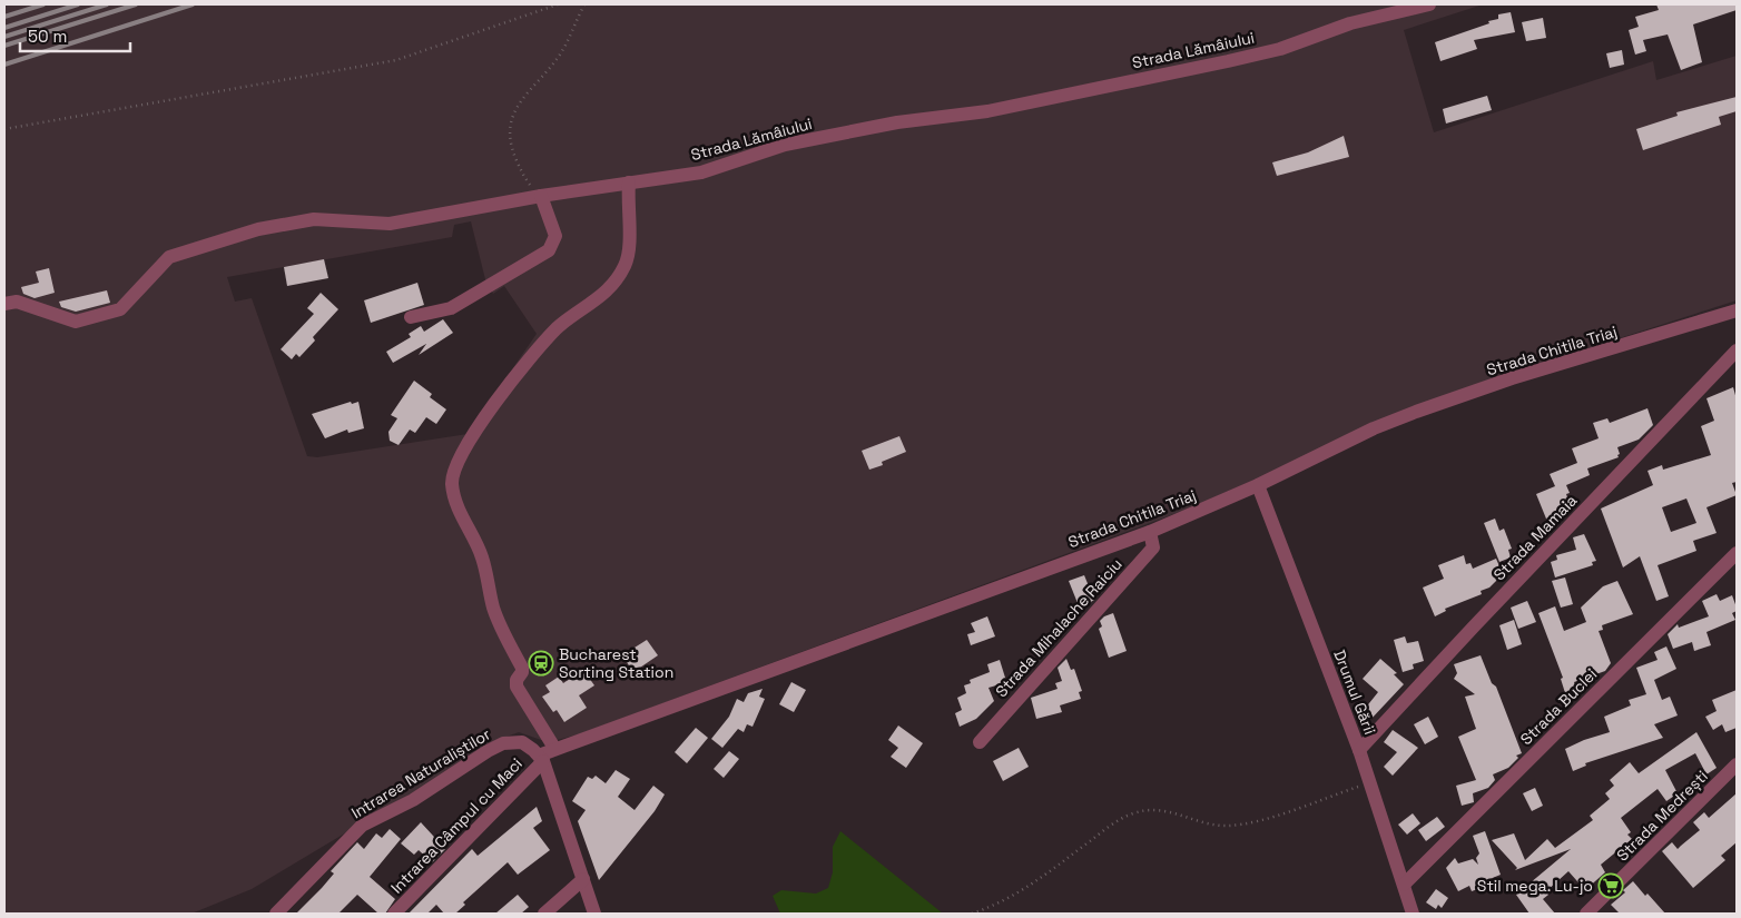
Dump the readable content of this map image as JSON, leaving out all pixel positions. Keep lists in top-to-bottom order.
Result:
{
  "streets": {
    "street": [
      "Strada Lămâiului",
      "Strada Chitila Triaj",
      "Strada Mamaia",
      "Strada Mihalache Raiciu",
      "Drumul Gării",
      "Strada Buclei",
      "Intrarea Naturaliștilor",
      "Strada Medrești",
      "Intrarea Câmpul cu Maci"
    ]
  },
  "crossings": [
    ["Strada Chitila Triaj", "Strada Mihalache Raiciu"],
    ["Strada Chitila Triaj", "Drumul Gării"],
    ["Strada Chitila Triaj", "Intrarea Naturaliștilor"],
    ["Strada Chitila Triaj", "Intrarea Câmpul cu Maci"],
    ["Strada Mamaia", "Drumul Gării"],
    ["Drumul Gării", "Strada Buclei"],
    ["Intrarea Naturaliștilor", "Intrarea Câmpul cu Maci"]
  ],
  "places": {
    "station": ["Bucharest Sorting Station"],
    "supermarket": ["Stil mega. Lu-jo"]
  },
  "scale_bar": "50 m"
}
